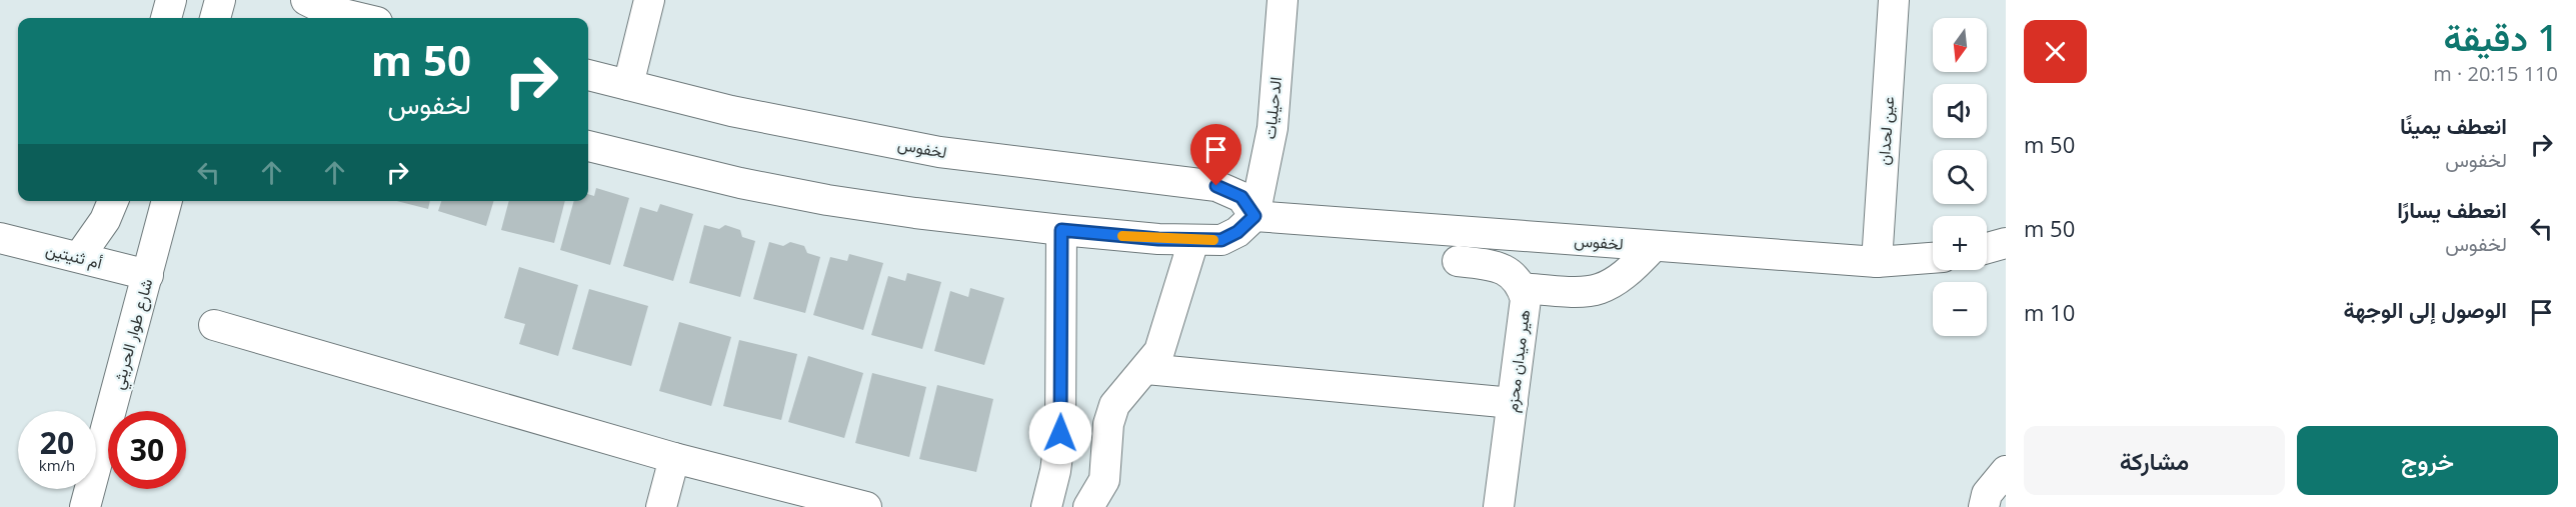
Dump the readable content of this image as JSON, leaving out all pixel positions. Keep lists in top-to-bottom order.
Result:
{
  "streets": {
    "street": [
      "الدحيليات",
      "عين لحدان",
      "لخفوس",
      "أم ثنيتين",
      "شارع طوار الحريثي",
      "هير ميدان محزم"
    ]
  },
  "crossings": [
    ["الدحيليات", "لخفوس"],
    ["عين لحدان", "لخفوس"],
    ["لخفوس", "هير ميدان محزم"],
    ["أم ثنيتين", "شارع طوار الحريثي"]
  ],
  "north": "bottom",
  "page": {
    "heading": ["1 دقيقة", "110 m · 20:15"],
    "map_buttons": ["+", "−"],
    "turn": ["50 m", "لخفوس"],
    "list": [
      {
        "name": "انعطف يمينًا",
        "note": "لخفوس",
        "value": "50 m"
      },
      {
        "name": "انعطف يسارًا",
        "note": "لخفوس",
        "value": "50 m"
      },
      {
        "name": "الوصول إلى الوجهة",
        "value": "10 m"
      }
    ],
    "speed": "20 km/h",
    "limit": "30",
    "buttons": ["خروج", "مشاركة"]
  }
}
